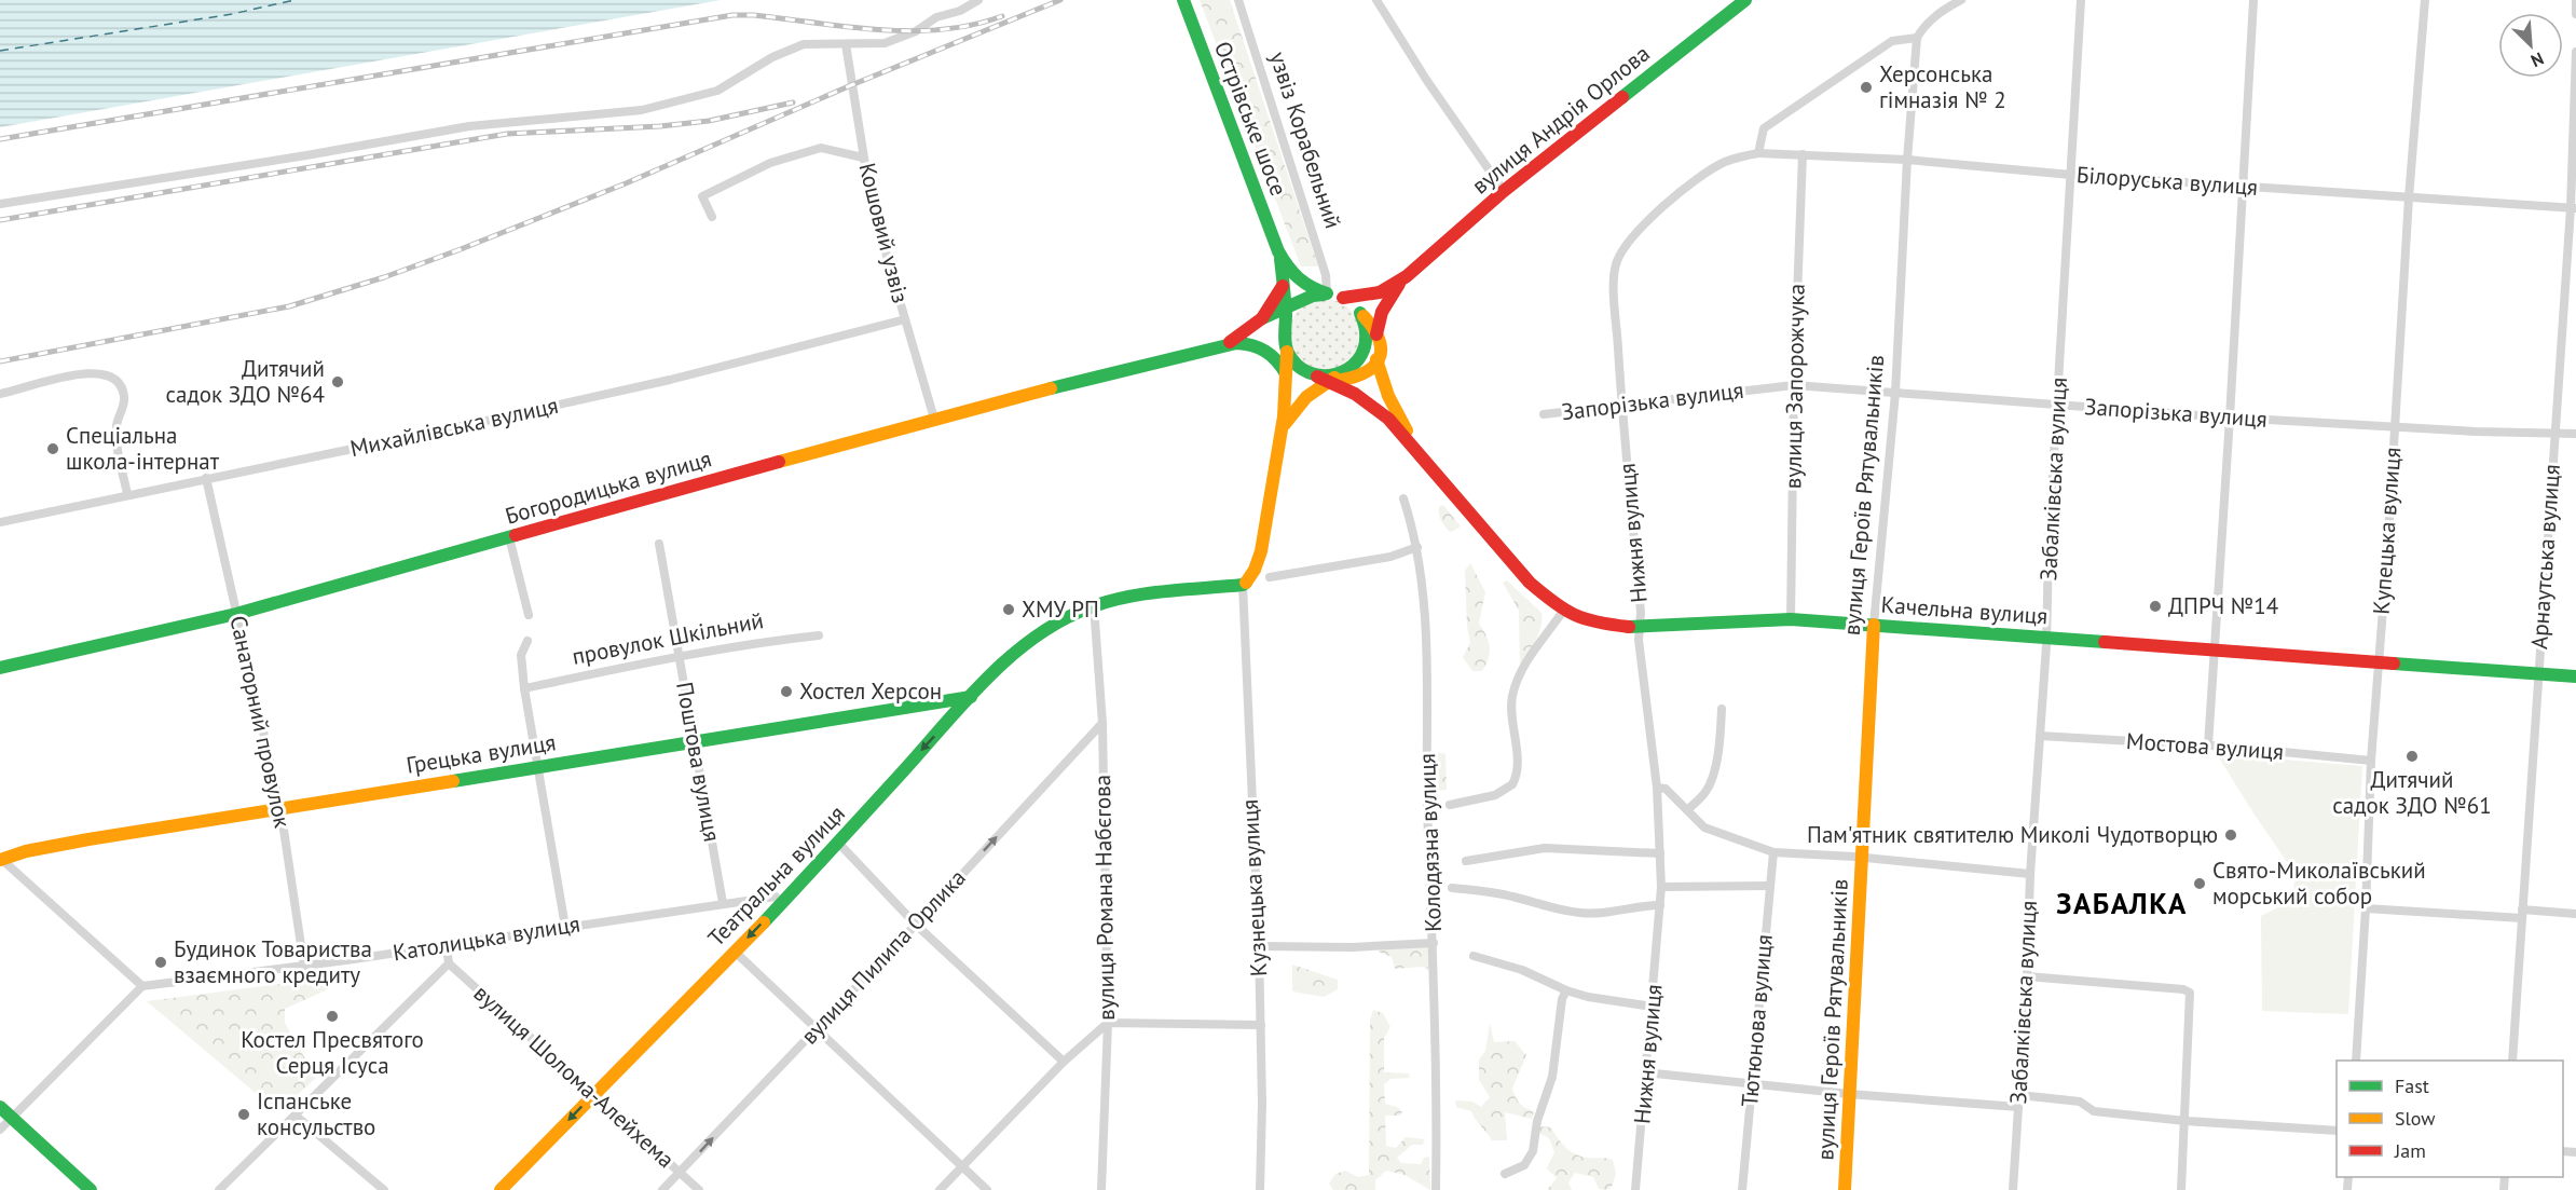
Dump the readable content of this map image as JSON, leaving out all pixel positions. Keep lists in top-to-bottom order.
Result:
{
  "streets": {
    "street": [
      "Острівське шосе",
      "вулиця Андрія Орлова",
      "узвіз Корабельний",
      "Білоруська вулиця",
      "Кошовий узвіз",
      "вулиця Запорожчука",
      "Запорізька вулиця",
      "Михайлівська вулиця",
      "Забалківська вулиця",
      "Богородицька вулиця",
      "вулиця Героїв Рятувальників",
      "Купецька вулиця",
      "Нижня вулиця",
      "Арнаутська вулиця",
      "Качельна вулиця",
      "провулок Шкільний",
      "Санаторний провулок",
      "Мостова вулиця",
      "Грецька вулиця",
      "Поштова вулиця",
      "Колодязна вулиця",
      "Театральна вулиця",
      "Кузнецька вулиця",
      "вулиця Романа Набєгова",
      "Католицька вулиця",
      "вулиця Пилипа Орлика",
      "Тютюнова вулиця",
      "вулиця Шолома-Алейхема"
    ]
  },
  "crossings": [
    ["Острівське шосе", "вулиця Андрія Орлова"],
    ["Острівське шосе", "узвіз Корабельний"],
    ["Острівське шосе", "Богородицька вулиця"],
    ["Острівське шосе", "Качельна вулиця"],
    ["вулиця Андрія Орлова", "узвіз Корабельний"],
    ["вулиця Андрія Орлова", "Богородицька вулиця"],
    ["вулиця Андрія Орлова", "Качельна вулиця"],
    ["узвіз Корабельний", "Богородицька вулиця"],
    ["узвіз Корабельний", "Качельна вулиця"],
    ["Білоруська вулиця", "вулиця Запорожчука"],
    ["Білоруська вулиця", "Забалківська вулиця"],
    ["Білоруська вулиця", "вулиця Героїв Рятувальників"],
    ["Білоруська вулиця", "Купецька вулиця"],
    ["Білоруська вулиця", "Нижня вулиця"],
    ["Білоруська вулиця", "Арнаутська вулиця"],
    ["Кошовий узвіз", "Михайлівська вулиця"],
    ["Кошовий узвіз", "Богородицька вулиця"],
    ["вулиця Запорожчука", "Запорізька вулиця"],
    ["вулиця Запорожчука", "Качельна вулиця"],
    ["Запорізька вулиця", "Забалківська вулиця"],
    ["Запорізька вулиця", "вулиця Героїв Рятувальників"],
    ["Запорізька вулиця", "Купецька вулиця"],
    ["Запорізька вулиця", "Нижня вулиця"],
    ["Запорізька вулиця", "Арнаутська вулиця"],
    ["Михайлівська вулиця", "Санаторний провулок"],
    ["Забалківська вулиця", "Качельна вулиця"],
    ["Забалківська вулиця", "Мостова вулиця"],
    ["Богородицька вулиця", "Качельна вулиця"],
    ["Богородицька вулиця", "Санаторний провулок"],
    ["вулиця Героїв Рятувальників", "Качельна вулиця"],
    ["Купецька вулиця", "Качельна вулиця"],
    ["Купецька вулиця", "Мостова вулиця"],
    ["Нижня вулиця", "Качельна вулиця"],
    ["Арнаутська вулиця", "Качельна вулиця"],
    ["провулок Шкільний", "Поштова вулиця"],
    ["Санаторний провулок", "Грецька вулиця"],
    ["Санаторний провулок", "Католицька вулиця"],
    ["Грецька вулиця", "Поштова вулиця"],
    ["Грецька вулиця", "Театральна вулиця"],
    ["Поштова вулиця", "Католицька вулиця"],
    ["Театральна вулиця", "вулиця Романа Набєгова"],
    ["Театральна вулиця", "Католицька вулиця"],
    ["Театральна вулиця", "вулиця Шолома-Алейхема"],
    ["вулиця Романа Набєгова", "вулиця Пилипа Орлика"],
    ["вулиця Пилипа Орлика", "вулиця Шолома-Алейхема"]
  ],
  "one_way": ["Театральна вулиця", "вулиця Пилипа Орлика"],
  "districts": ["ЗАБАЛКА"],
  "places": [
    "Херсонська гімназія № 2",
    "Дитячий садок ЗДО №64",
    "Спеціальна школа-інтернат",
    "ДПРЧ №14",
    "ХМУ РП",
    "Хостел Херсон",
    "Дитячий садок ЗДО №61",
    "Пам'ятник святителю Миколі Чудотворцю",
    "Свято-Миколаївський морський собор",
    "Будинок Товариства взаємного кредиту",
    "Костел Пресвятого Серця Ісуса",
    "Іспанське консульство"
  ],
  "legend": ["Fast", "Slow", "Jam"],
  "north": "bottom right"
}
